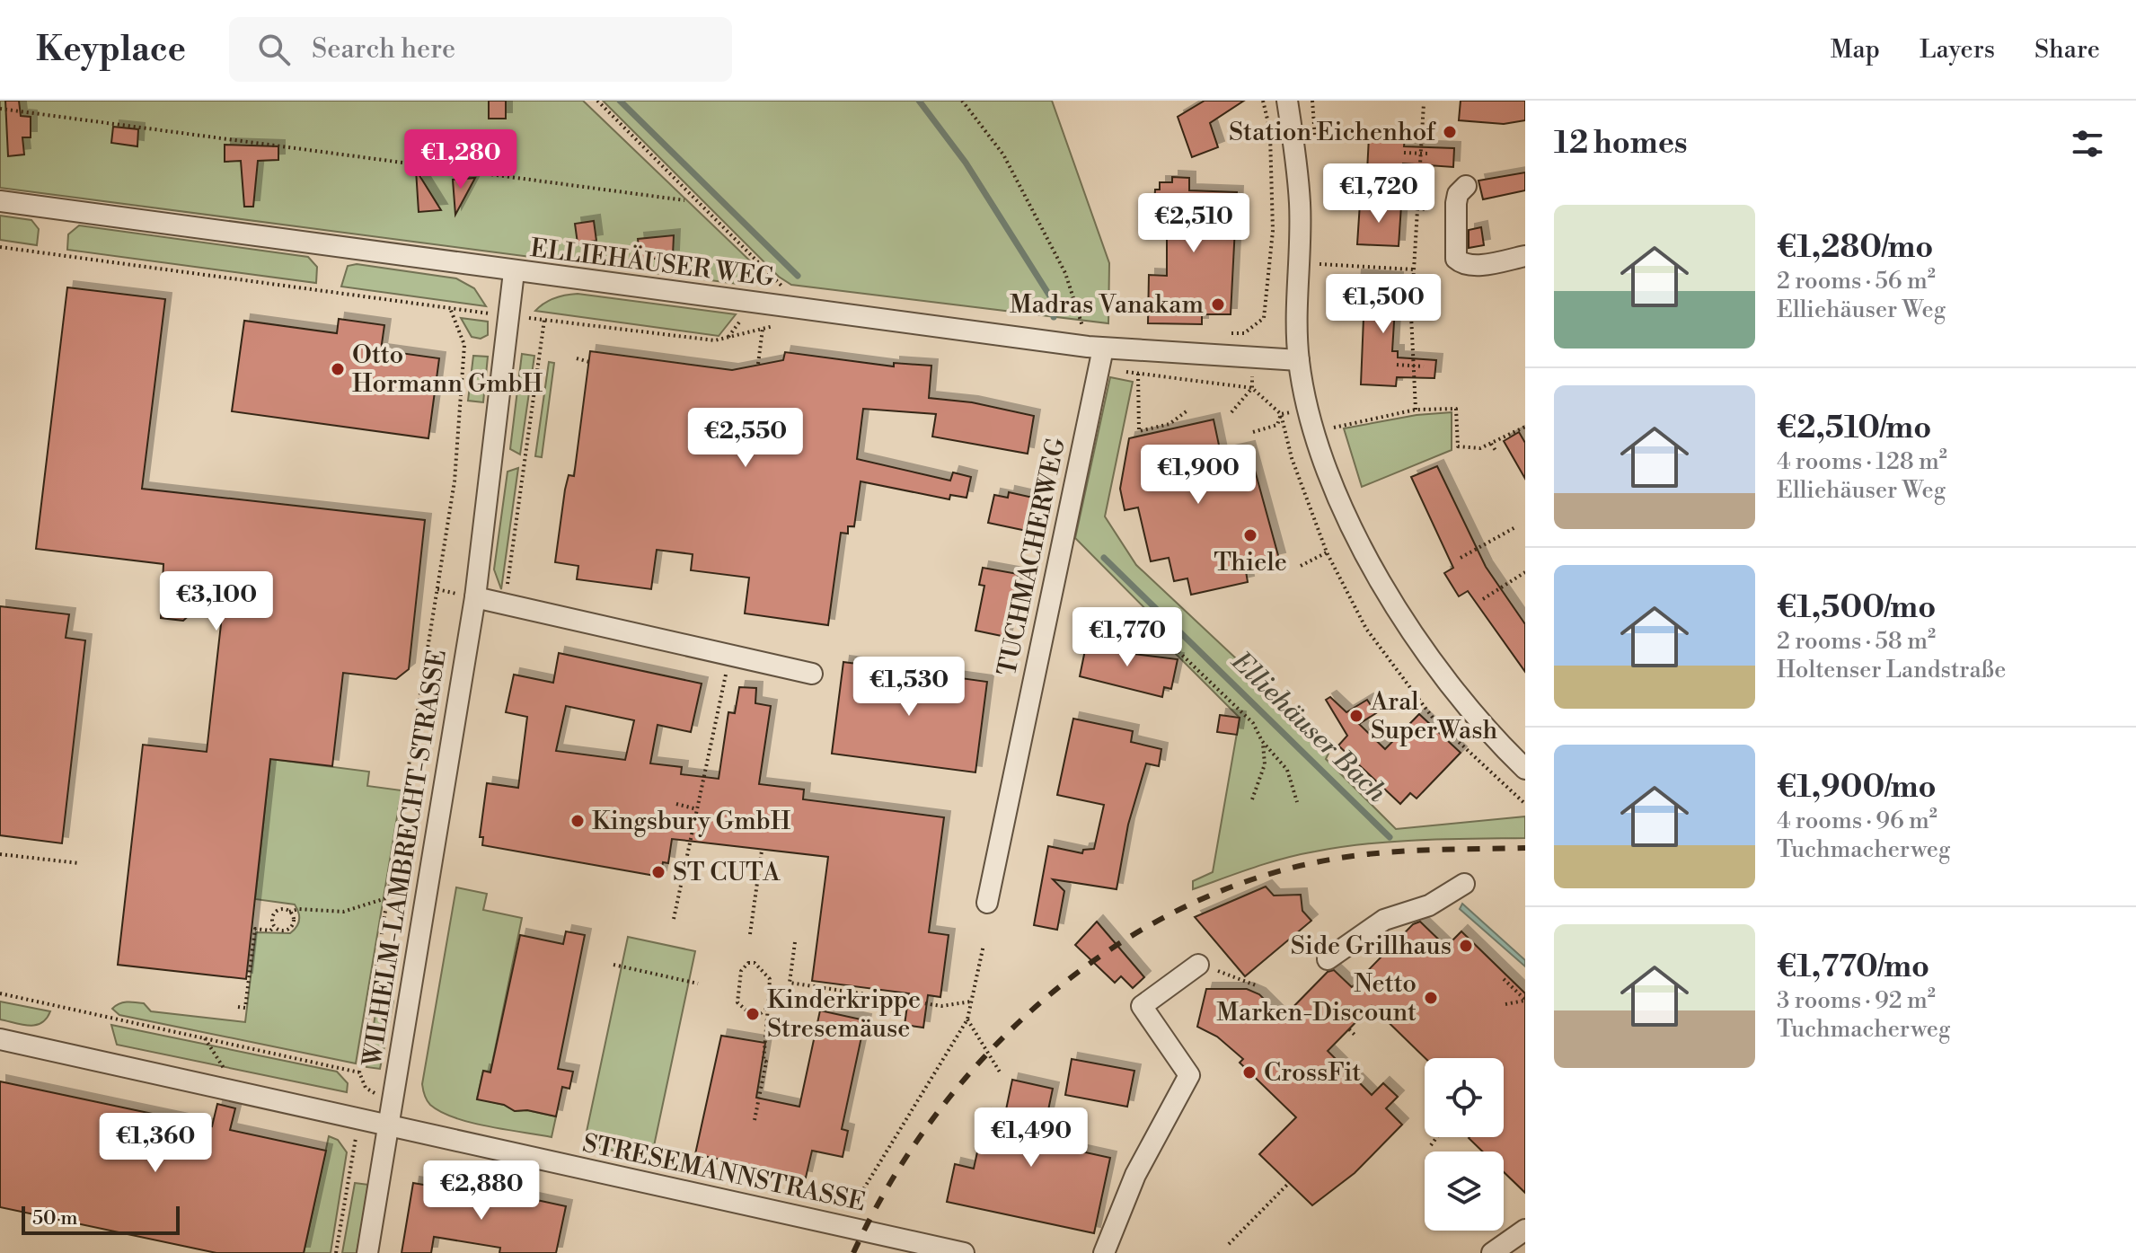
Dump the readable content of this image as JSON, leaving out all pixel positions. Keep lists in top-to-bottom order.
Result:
{
  "streets": {
    "street": [
      "ELLIEHÄUSER WEG",
      "TUCHMACHERWEG",
      "WILHELM-LAMBRECHT-STRASSE",
      "STRESEMANNSTRASSE"
    ]
  },
  "crossings": [
    ["ELLIEHÄUSER WEG", "TUCHMACHERWEG"],
    ["ELLIEHÄUSER WEG", "WILHELM-LAMBRECHT-STRASSE"],
    ["WILHELM-LAMBRECHT-STRASSE", "STRESEMANNSTRASSE"]
  ],
  "water": ["Elliehäuser Bach"],
  "places": [
    "Station Eichenhof",
    "Madras Vanakam",
    "Otto Hormann GmbH",
    "Thiele",
    "Aral SuperWash",
    "Kingsbury GmbH",
    "ST CUTA",
    "Side Grillhaus",
    "Netto Marken-Discount",
    "Kinderkrippe Stresemäuse",
    "CrossFit"
  ],
  "scale_bar": "50 m",
  "page": {
    "header": "Keyplace",
    "search": "Search here",
    "nav": ["Map", "Layers", "Share"],
    "heading": "12 homes",
    "price": [
      "€1,280",
      "€1,720",
      "€2,510",
      "€1,500",
      "€2,550",
      "€1,900",
      "€3,100",
      "€1,770",
      "€1,530",
      "€1,490",
      "€1,360",
      "€2,880"
    ],
    "list": [
      {
        "name": "€1,280/mo",
        "note": "2 rooms · 56 m² · Elliehäuser Weg"
      },
      {
        "name": "€2,510/mo",
        "note": "4 rooms · 128 m² · Elliehäuser Weg"
      },
      {
        "name": "€1,500/mo",
        "note": "2 rooms · 58 m² · Holtenser Landstraße"
      },
      {
        "name": "€1,900/mo",
        "note": "4 rooms · 96 m² · Tuchmacherweg"
      },
      {
        "name": "€1,770/mo",
        "note": "3 rooms · 92 m² · Tuchmacherweg"
      }
    ],
    "scale": "50 m"
  }
}
